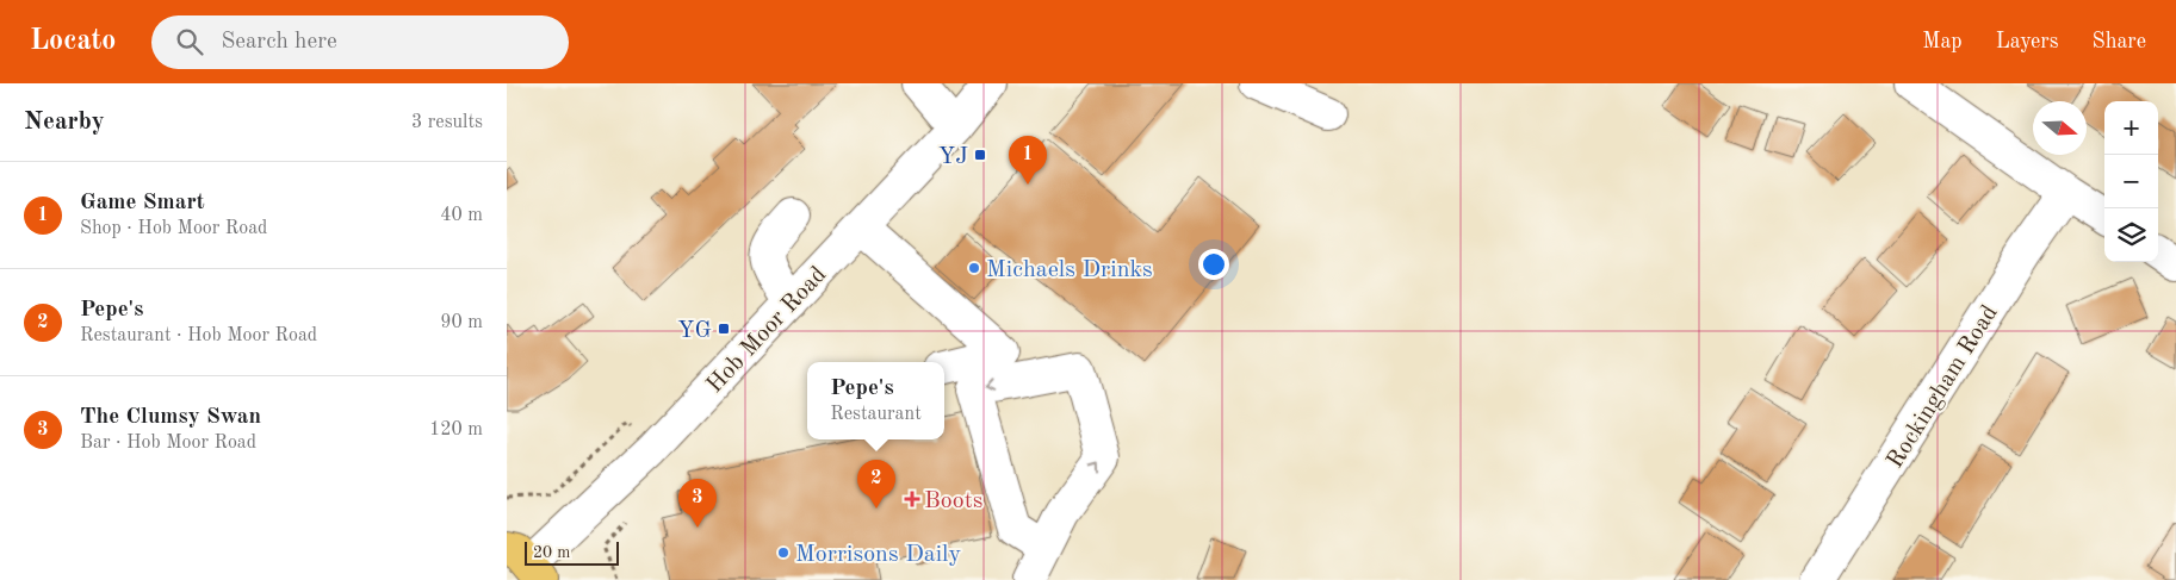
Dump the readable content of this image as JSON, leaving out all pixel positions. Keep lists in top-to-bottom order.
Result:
{
  "streets": {
    "street": ["Hob Moor Road", "Rockingham Road"]
  },
  "places": {
    "transit": ["YJ", "YG"],
    "other": ["Michaels Drinks", "Morrisons Daily"],
    "health": ["Boots"]
  },
  "scale_bar": "20 m",
  "north": "right",
  "page": {
    "header": "Locato",
    "search": "Search here",
    "nav": ["Map", "Layers", "Share"],
    "heading": ["Nearby", "3 results"],
    "map_buttons": ["+", "−"],
    "pins": ["1", "2", "3"],
    "list": [
      {
        "mark": "1",
        "name": "Game Smart",
        "note": "Shop · Hob Moor Road",
        "value": "40 m"
      },
      {
        "mark": "2",
        "name": "Pepe's",
        "note": "Restaurant · Hob Moor Road",
        "value": "90 m"
      },
      {
        "mark": "3",
        "name": "The Clumsy Swan",
        "note": "Bar · Hob Moor Road",
        "value": "120 m"
      }
    ],
    "popup": ["Pepe's", "Restaurant"],
    "scale": "20 m"
  }
}
